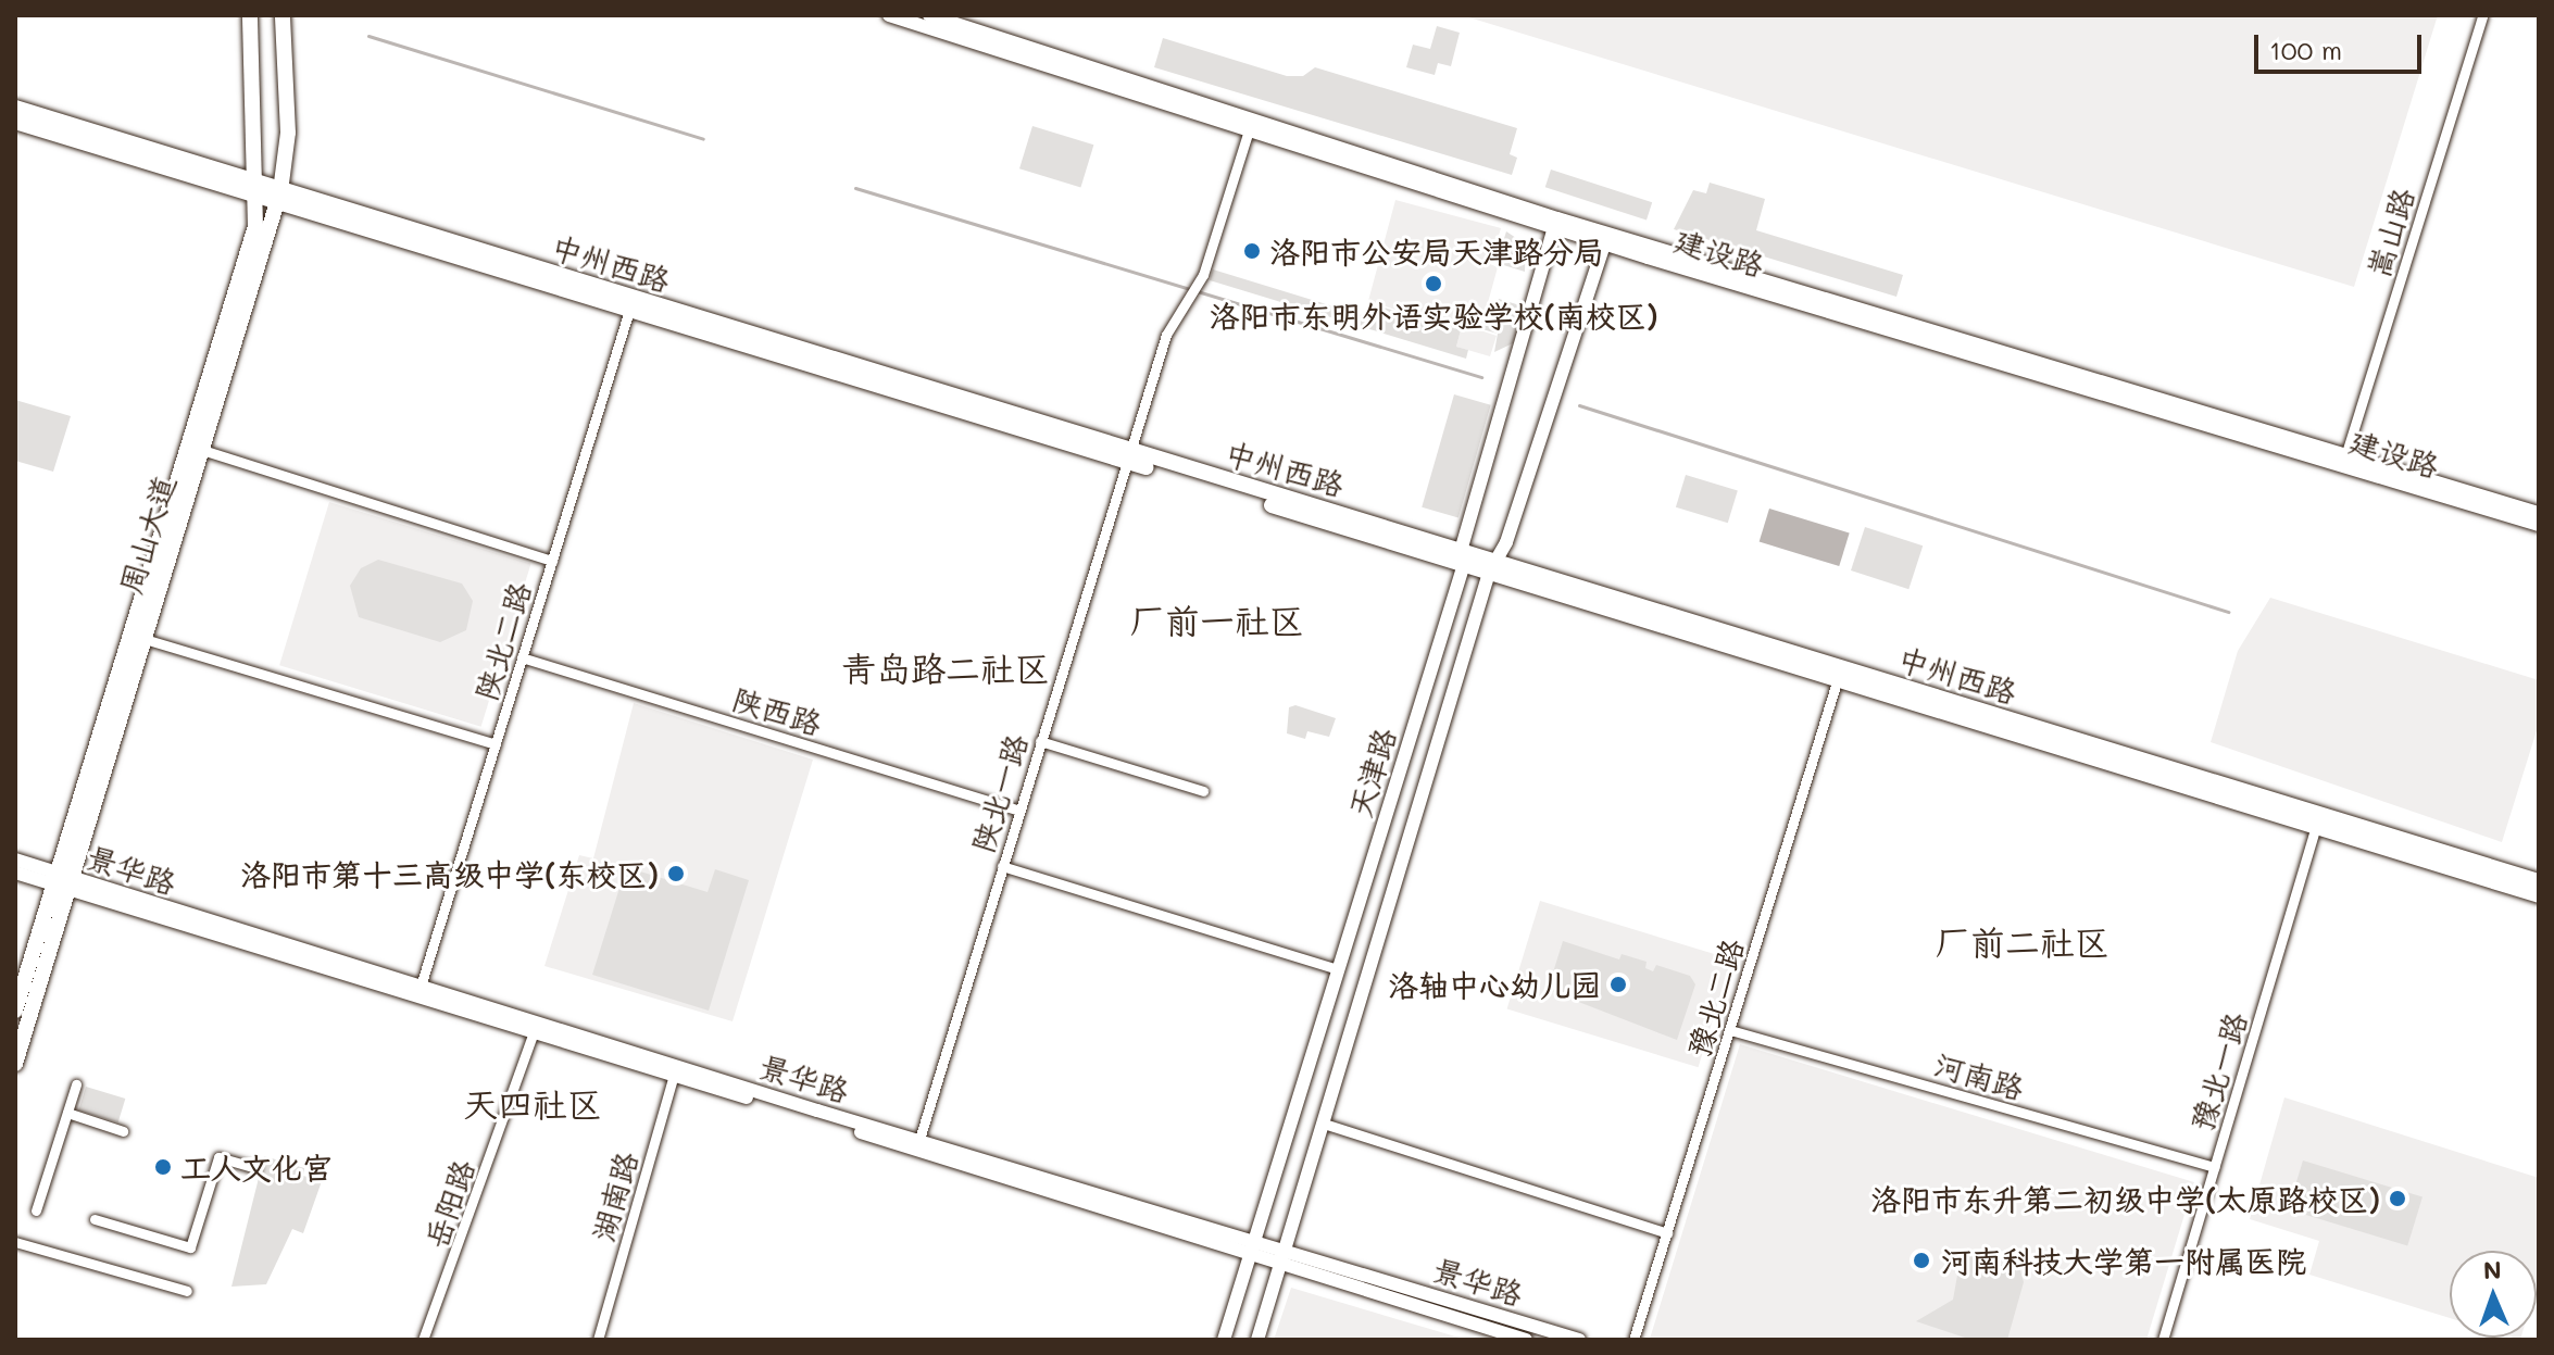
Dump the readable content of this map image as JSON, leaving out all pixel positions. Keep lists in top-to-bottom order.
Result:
{
  "streets": {
    "main road": [
      "建设路",
      "中州西路",
      "周山大道",
      "天津路",
      "景华路"
    ],
    "street": [
      "嵩山路",
      "陕北二路",
      "陕西路",
      "陕北一路",
      "豫北二路",
      "豫北一路",
      "河南路",
      "湖南路",
      "岳阳路"
    ]
  },
  "crossings": [
    ["嵩山路", "建设路"],
    ["建设路", "天津路"],
    ["建设路", "陕北一路"],
    ["中州西路", "周山大道"],
    ["中州西路", "陕北二路"],
    ["中州西路", "天津路"],
    ["中州西路", "陕北一路"],
    ["中州西路", "豫北二路"],
    ["中州西路", "豫北一路"],
    ["周山大道", "景华路"],
    ["陕北二路", "陕西路"],
    ["陕北二路", "景华路"],
    ["陕西路", "陕北一路"],
    ["天津路", "景华路"],
    ["陕北一路", "景华路"],
    ["景华路", "湖南路"],
    ["景华路", "岳阳路"],
    ["豫北二路", "河南路"],
    ["豫北一路", "河南路"]
  ],
  "districts": [
    "厂前一社区",
    "青岛路二社区",
    "厂前二社区",
    "天四社区"
  ],
  "places": [
    "洛阳市公安局天津路分局",
    "洛阳市东明外语实验学校(南校区)",
    "洛阳市第十三高级中学(东校区)",
    "洛轴中心幼儿园",
    "工人文化宫",
    "洛阳市东升第二初级中学(太原路校区)",
    "河南科技大学第一附属医院"
  ],
  "scale_bar": "100 m",
  "north": "top"
}
